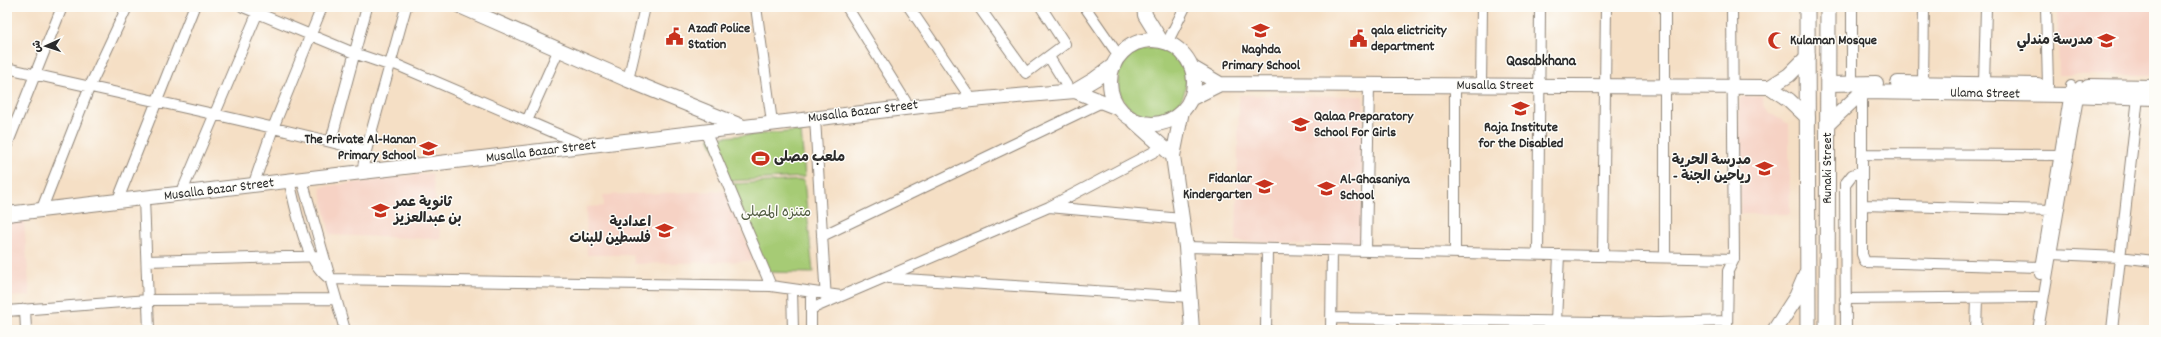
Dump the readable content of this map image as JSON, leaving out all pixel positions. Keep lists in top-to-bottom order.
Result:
{
  "streets": {
    "main road": ["Runaki Street"],
    "street": ["Musalla Street", "Ulama Street", "Musalla Bazar Street"]
  },
  "crossings": [
    ["Musalla Street", "Musalla Bazar Street"],
    ["Ulama Street", "Runaki Street"]
  ],
  "districts": ["Qasabkhana"],
  "parks": ["متنزه المصلى"],
  "places": {
    "school or university": [
      "Naghda Primary School",
      "مدرسة مندلي",
      "Raja Institute for the Disabled",
      "Qalaa Preparatory School For Girls",
      "The Private Al-Hanan Primary School",
      "مدرسة الحرية - رياحين الجنة",
      "Fidanlar Kindergarten",
      "Al-Ghasaniya School",
      "ثانوية عمر بن عبدالعزيز",
      "اعدادية فلسطين للبنات"
    ],
    "public building": ["Azadî Police Station", "qala elictricity department"],
    "mosque": ["Kulaman Mosque"],
    "sports": ["ملعب مصلى"]
  },
  "north": "left"
}
